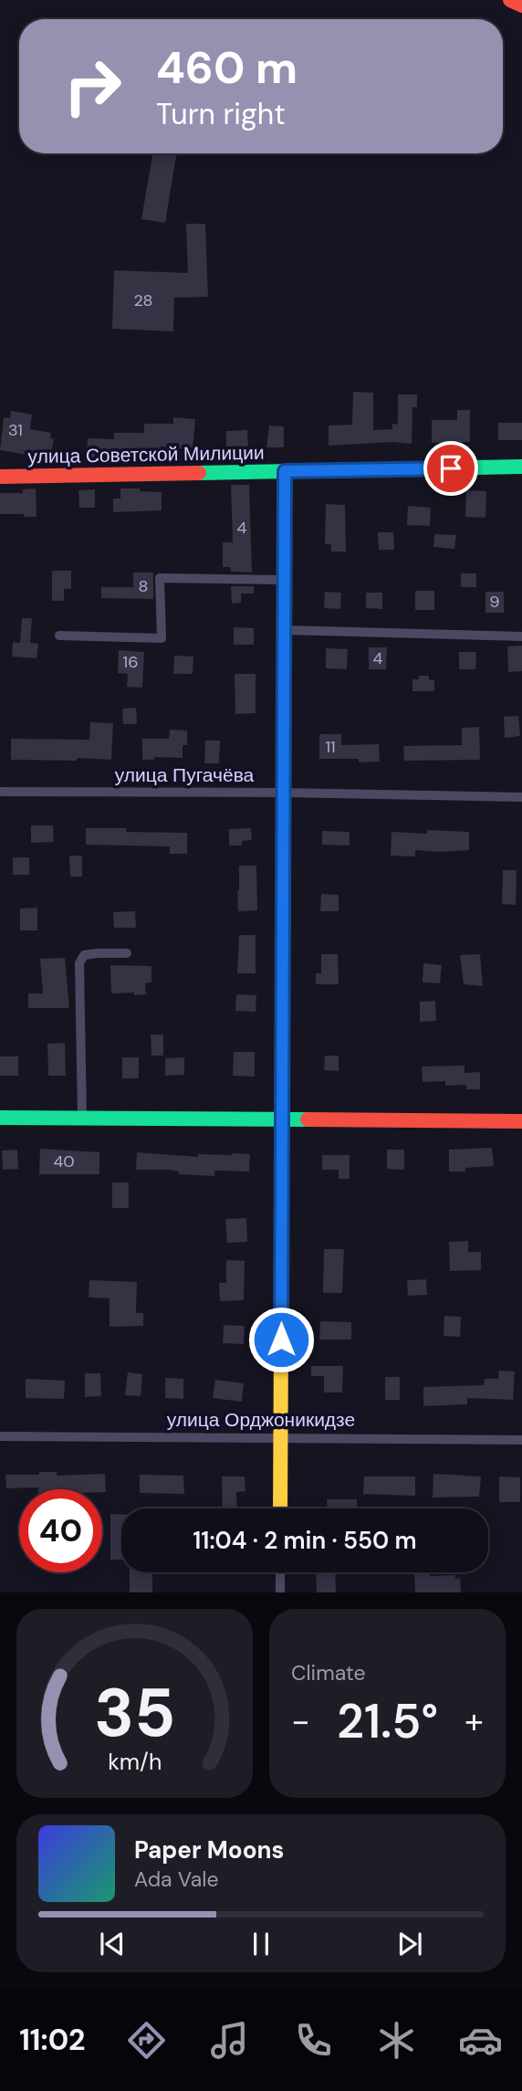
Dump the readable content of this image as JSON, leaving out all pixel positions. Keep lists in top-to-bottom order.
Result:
{
  "streets": {
    "street": ["улица Советской Милиции", "улица Пугачёва", "улица Орджоникидзе"]
  },
  "house_numbers": [
    "28",
    "31",
    "4",
    "8",
    "9",
    "4",
    "16",
    "11",
    "40"
  ],
  "page": {
    "turn": ["460 m", "Turn right"],
    "limit": "40",
    "trip": "11:04 · 2 min · 550 m",
    "tile": "Climate",
    "heat": ["−", "21.5°", "+"],
    "song": ["Paper Moons", "Ada Vale"],
    "tabs": "11:02",
    "gauge": ["35", "km/h"]
  }
}
